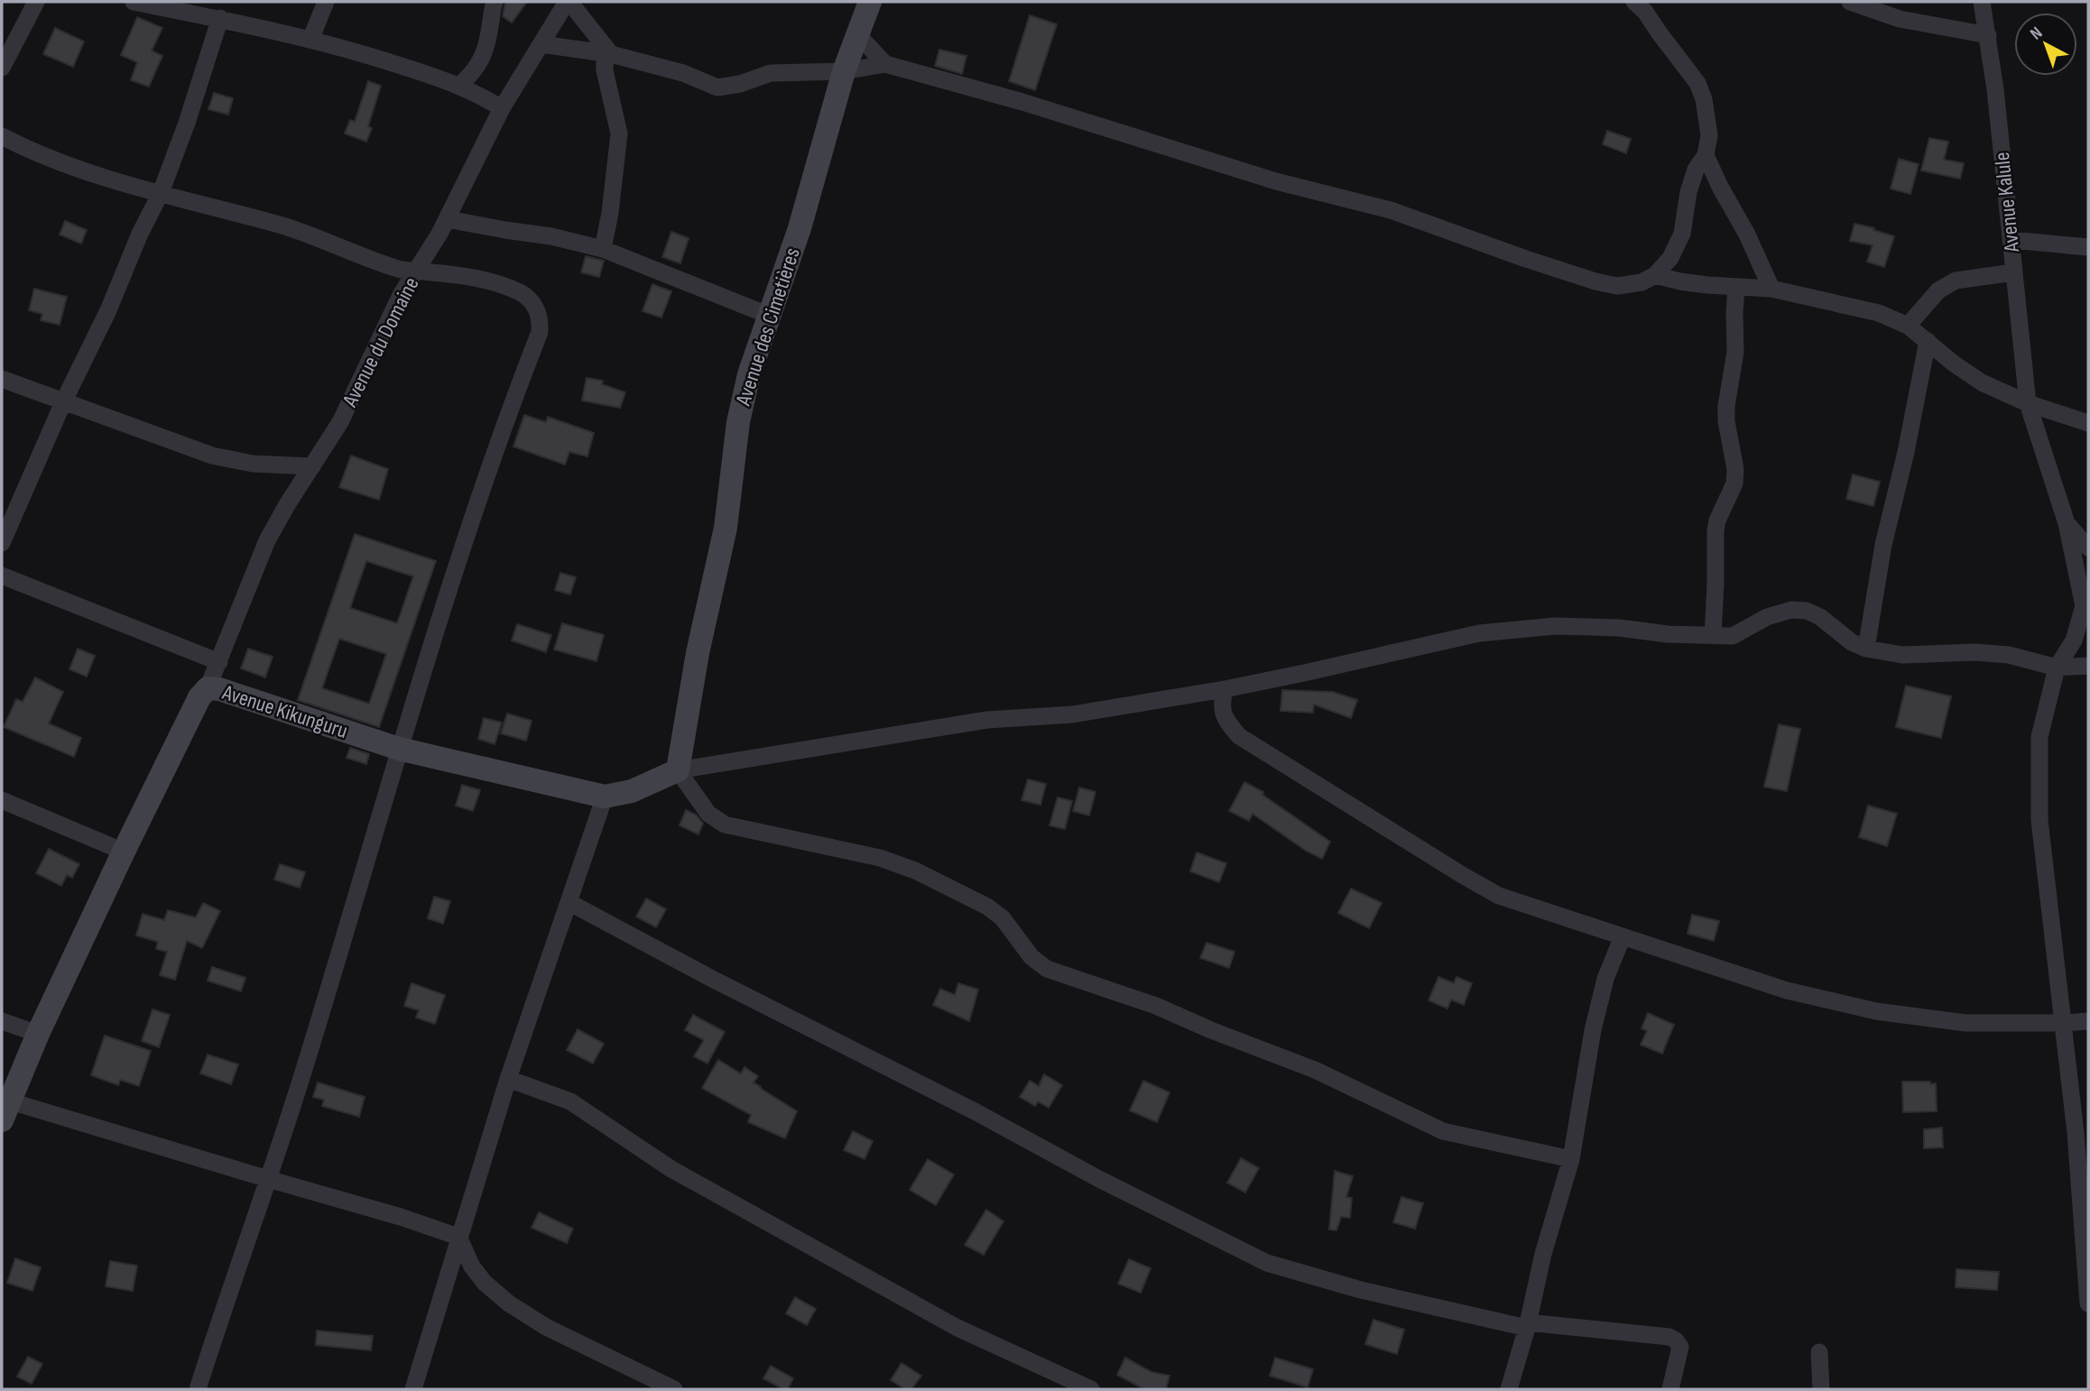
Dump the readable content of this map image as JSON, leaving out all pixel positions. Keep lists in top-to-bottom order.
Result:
{
  "streets": {
    "street": [
      "Avenue Kalule",
      "Avenue des Cimetières",
      "Avenue du Domaine",
      "Avenue Kikunguru"
    ]
  },
  "crossings": [
    ["Avenue des Cimetières", "Avenue Kikunguru"],
    ["Avenue du Domaine", "Avenue Kikunguru"]
  ],
  "north": "top left"
}
